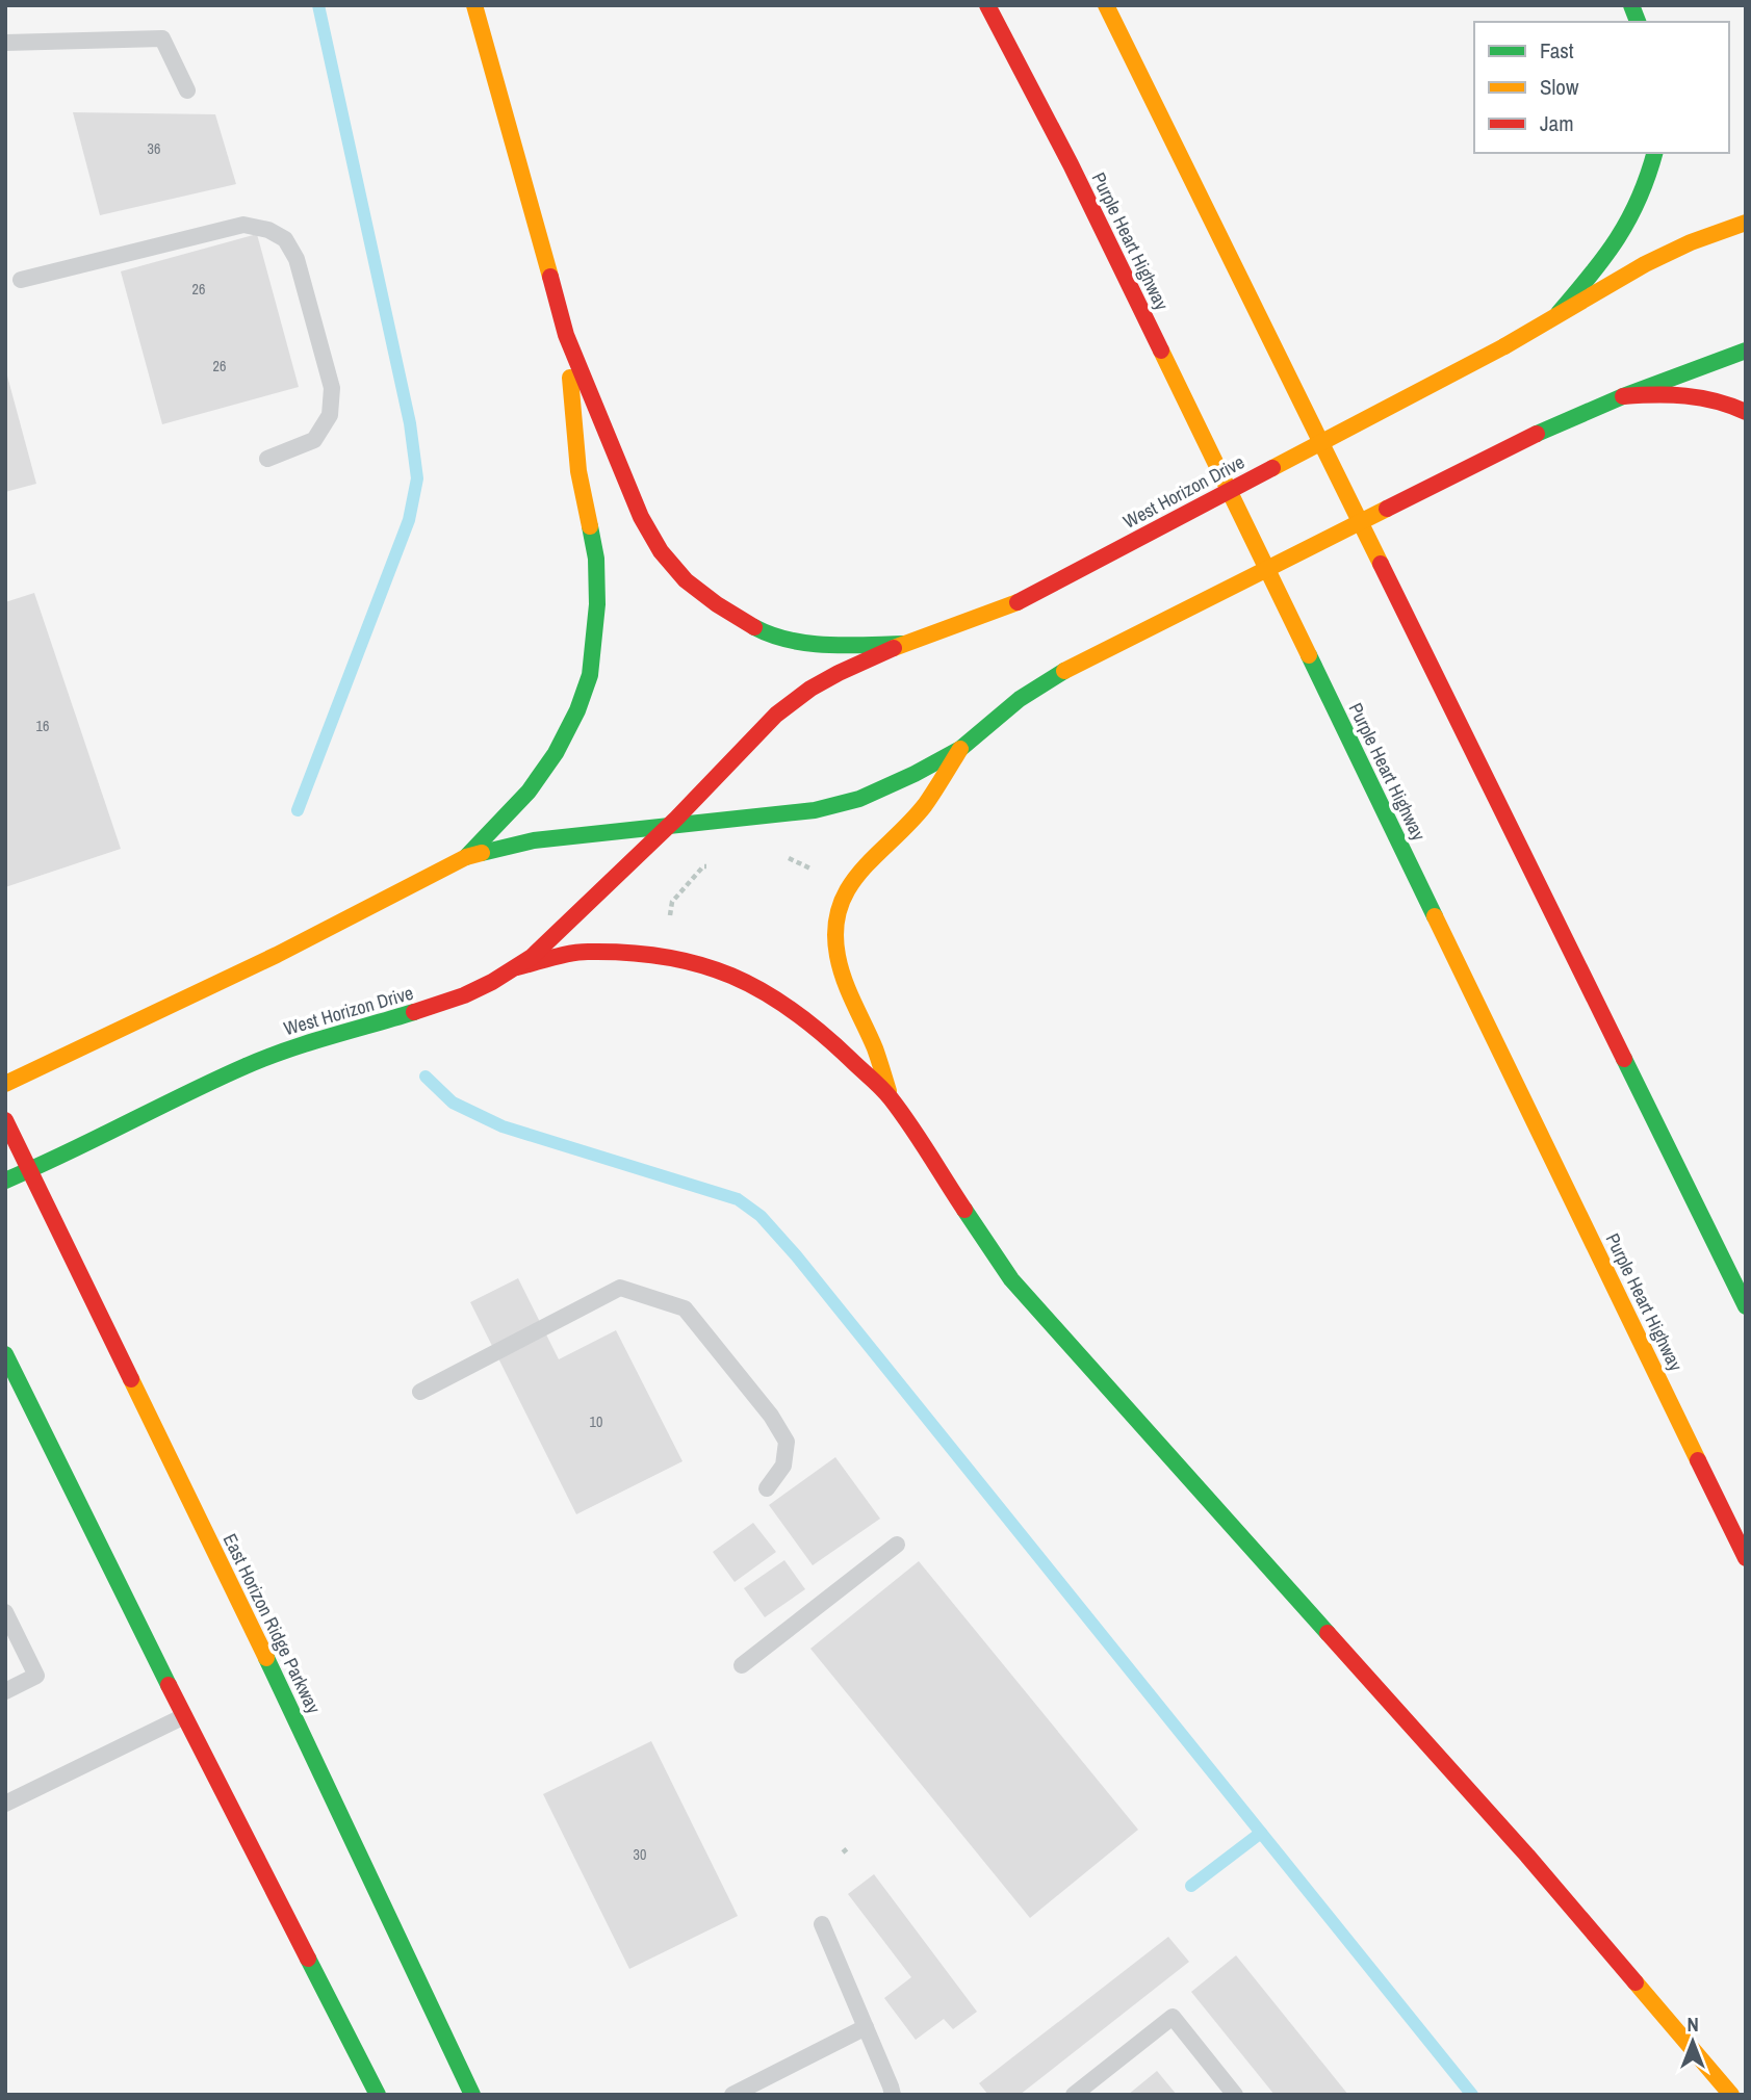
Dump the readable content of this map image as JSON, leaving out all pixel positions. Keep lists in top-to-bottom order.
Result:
{
  "streets": {
    "main road": ["Purple Heart Highway", "West Horizon Drive", "East Horizon Ridge Parkway"]
  },
  "crossings": [
    ["West Horizon Drive", "East Horizon Ridge Parkway"]
  ],
  "house_numbers": [
    "36",
    "26",
    "26",
    "16",
    "10",
    "30"
  ],
  "legend": ["Fast", "Slow", "Jam"],
  "north": "top"
}
